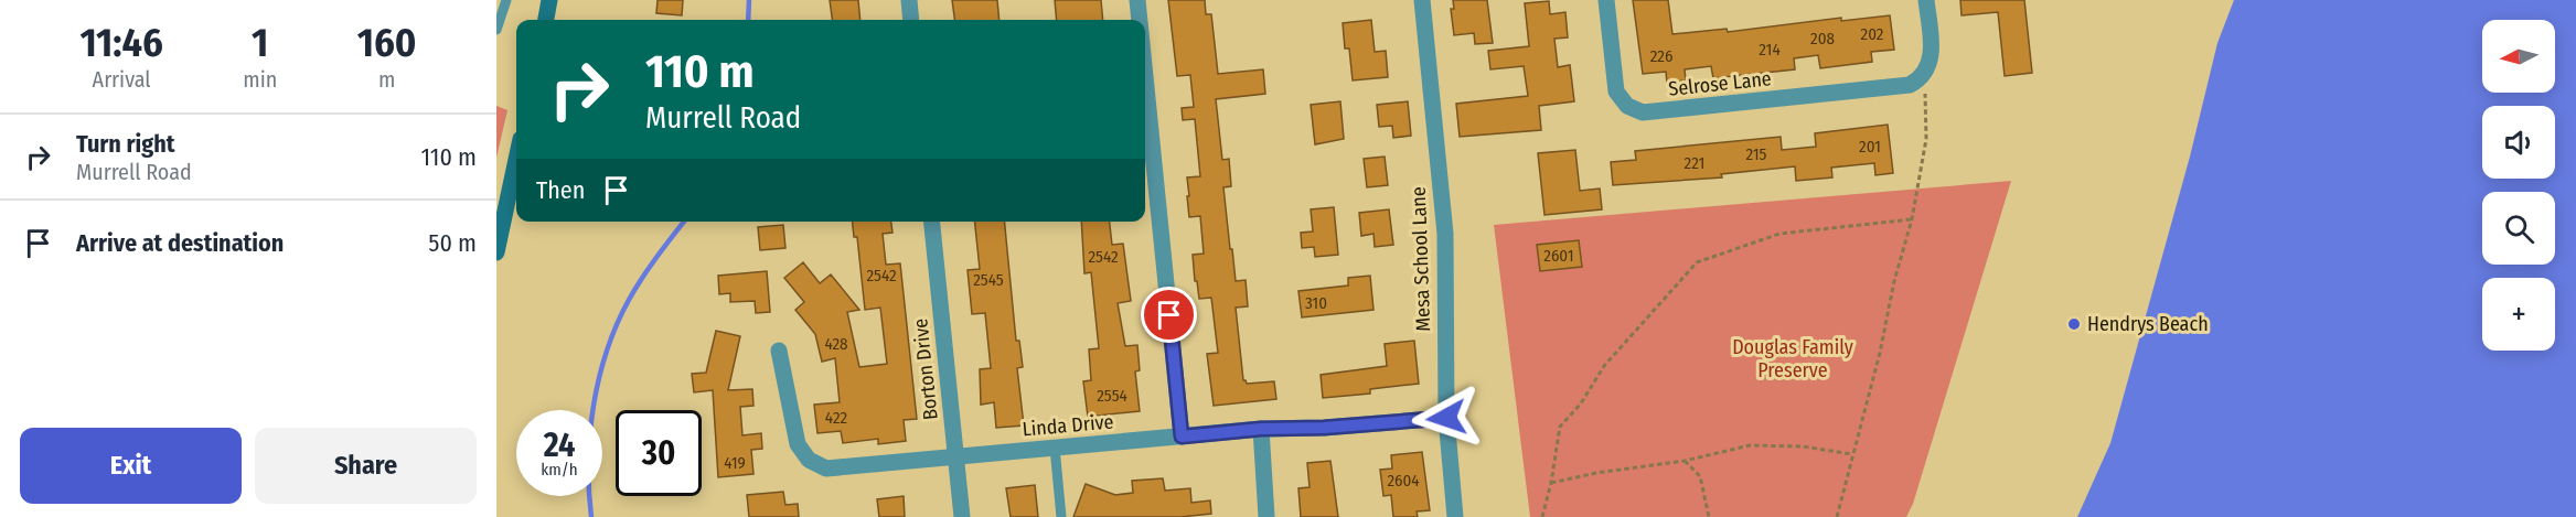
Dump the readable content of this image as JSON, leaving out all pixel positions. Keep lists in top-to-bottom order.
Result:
{
  "streets": {
    "street": [
      "Selrose Lane",
      "Mesa School Lane",
      "Borton Drive",
      "Linda Drive"
    ]
  },
  "crossings": [
    ["Mesa School Lane", "Linda Drive"],
    ["Borton Drive", "Linda Drive"]
  ],
  "parks": ["Douglas Family Preserve"],
  "places": ["Hendrys Beach"],
  "house_numbers": [
    "202",
    "208",
    "214",
    "226",
    "201",
    "215",
    "221",
    "2601",
    "2542",
    "2542",
    "2545",
    "310",
    "428",
    "2554",
    "422",
    "419",
    "2604"
  ],
  "north": "left",
  "page": {
    "eta": [
      "11:46",
      "Arrival",
      "1",
      "min",
      "160",
      "m"
    ],
    "map_buttons": "+",
    "turn": ["110 m", "Murrell Road"],
    "list": [
      {
        "name": "Turn right",
        "note": "Murrell Road",
        "value": "110 m"
      },
      {
        "name": "Arrive at destination",
        "value": "50 m"
      }
    ],
    "then": "Then",
    "speed": "24 km/h",
    "limit": "30",
    "buttons": ["Exit", "Share"]
  }
}
